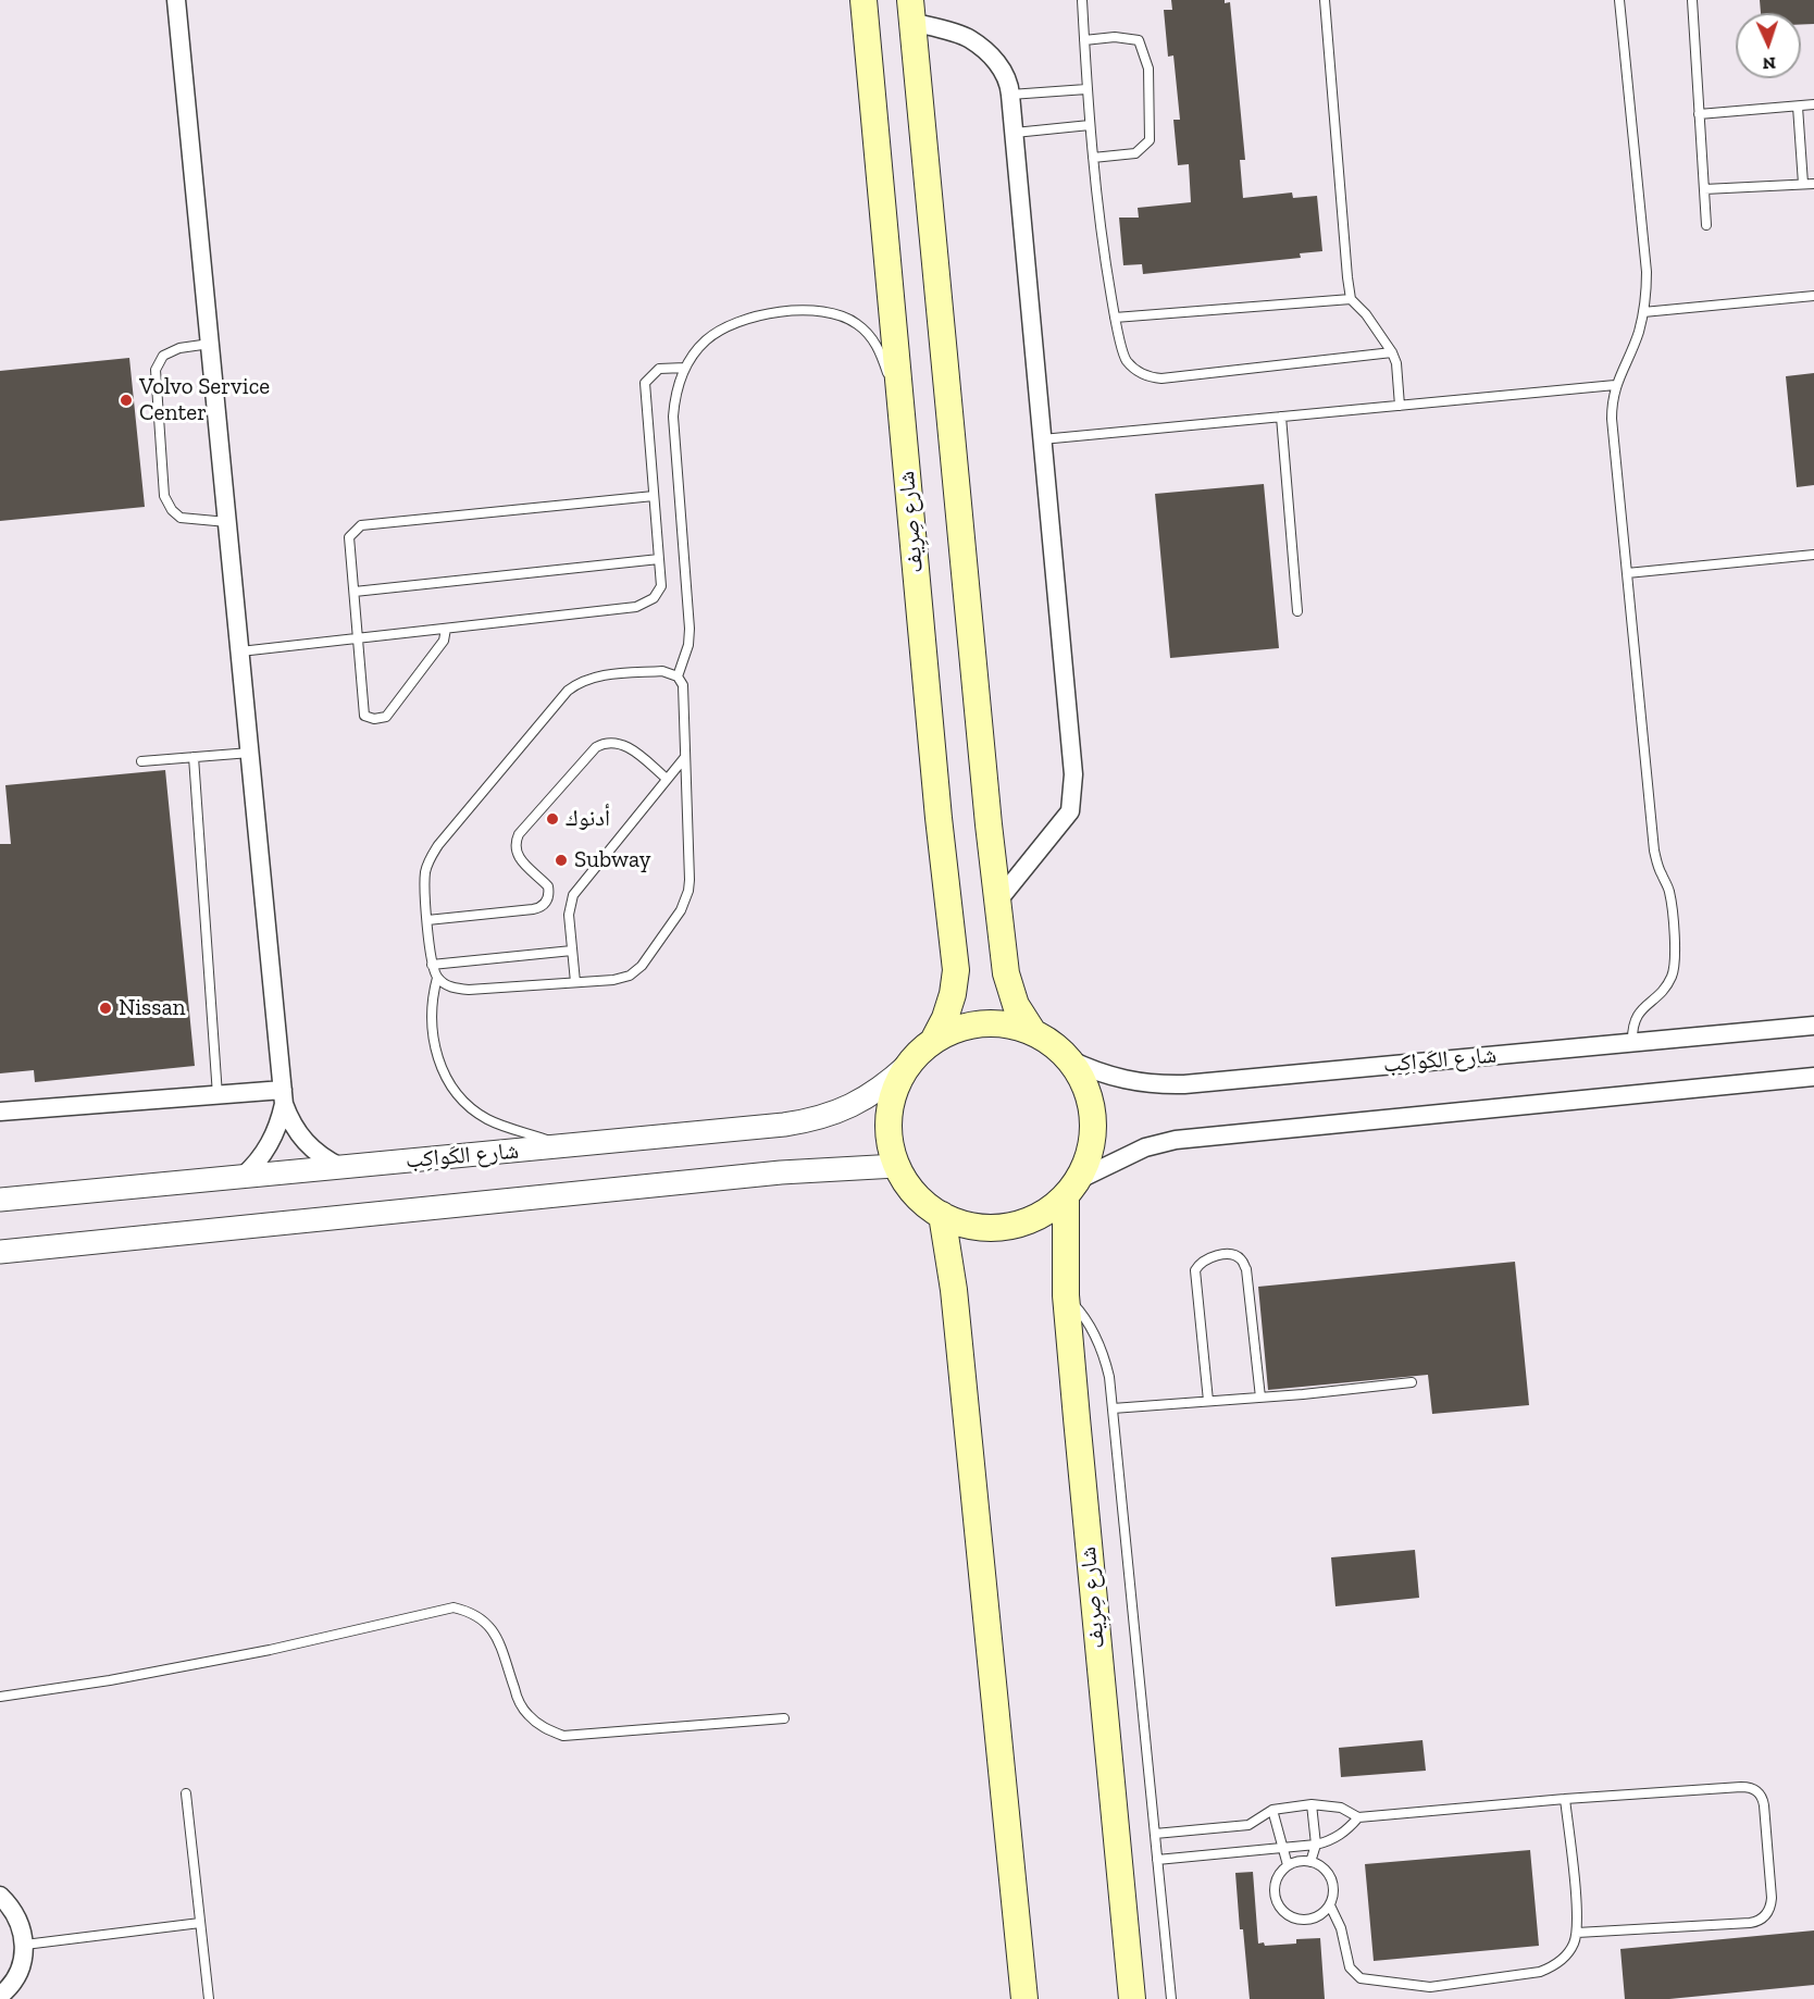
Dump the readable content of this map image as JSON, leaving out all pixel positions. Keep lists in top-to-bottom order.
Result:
{
  "streets": {
    "main road": ["شارع صِرِيف"],
    "street": ["شارع الكَواكِب"]
  },
  "crossings": [
    ["شارع صِرِيف", "شارع الكَواكِب"]
  ],
  "places": [
    "Volvo Service Center",
    "أدنوك",
    "Subway",
    "Nissan"
  ],
  "north": "bottom"
}
